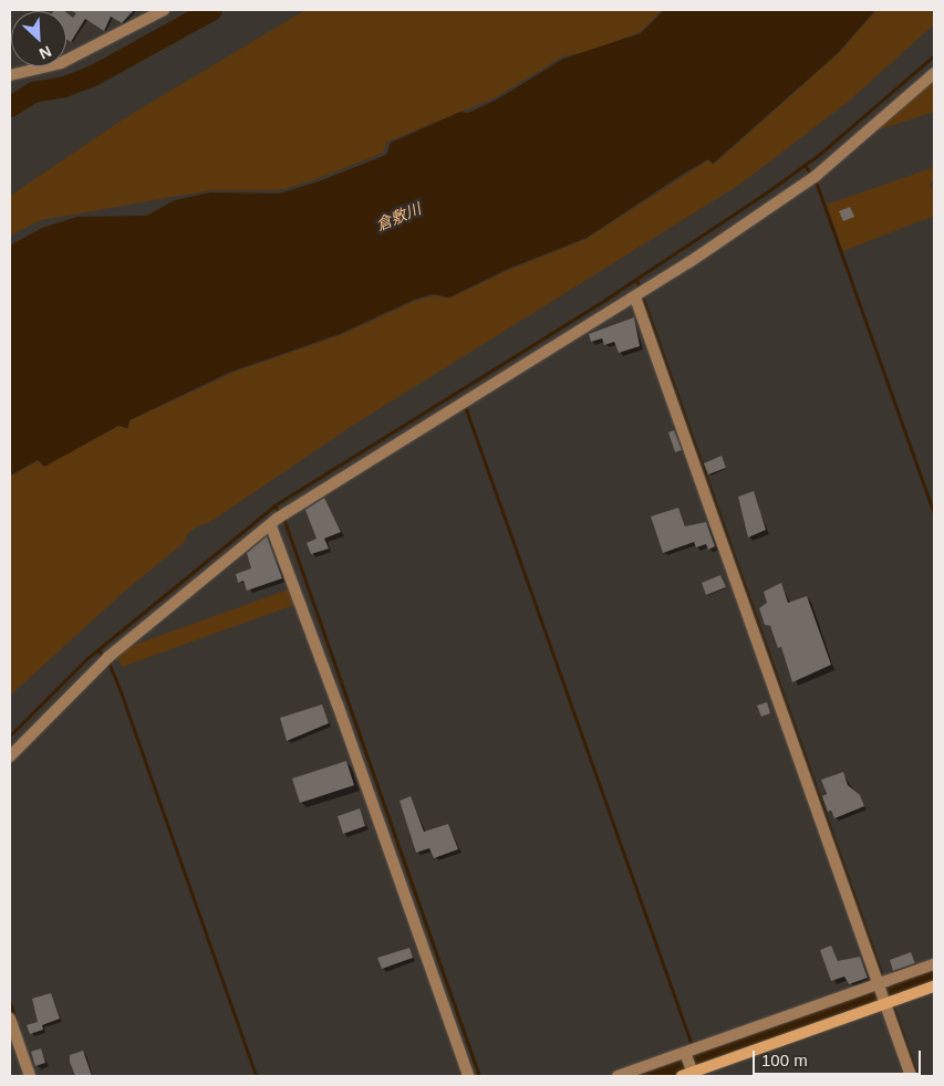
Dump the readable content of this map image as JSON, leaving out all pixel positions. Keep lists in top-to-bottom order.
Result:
{
  "water": ["倉敷川"],
  "scale_bar": "100 m",
  "north": "bottom right"
}
